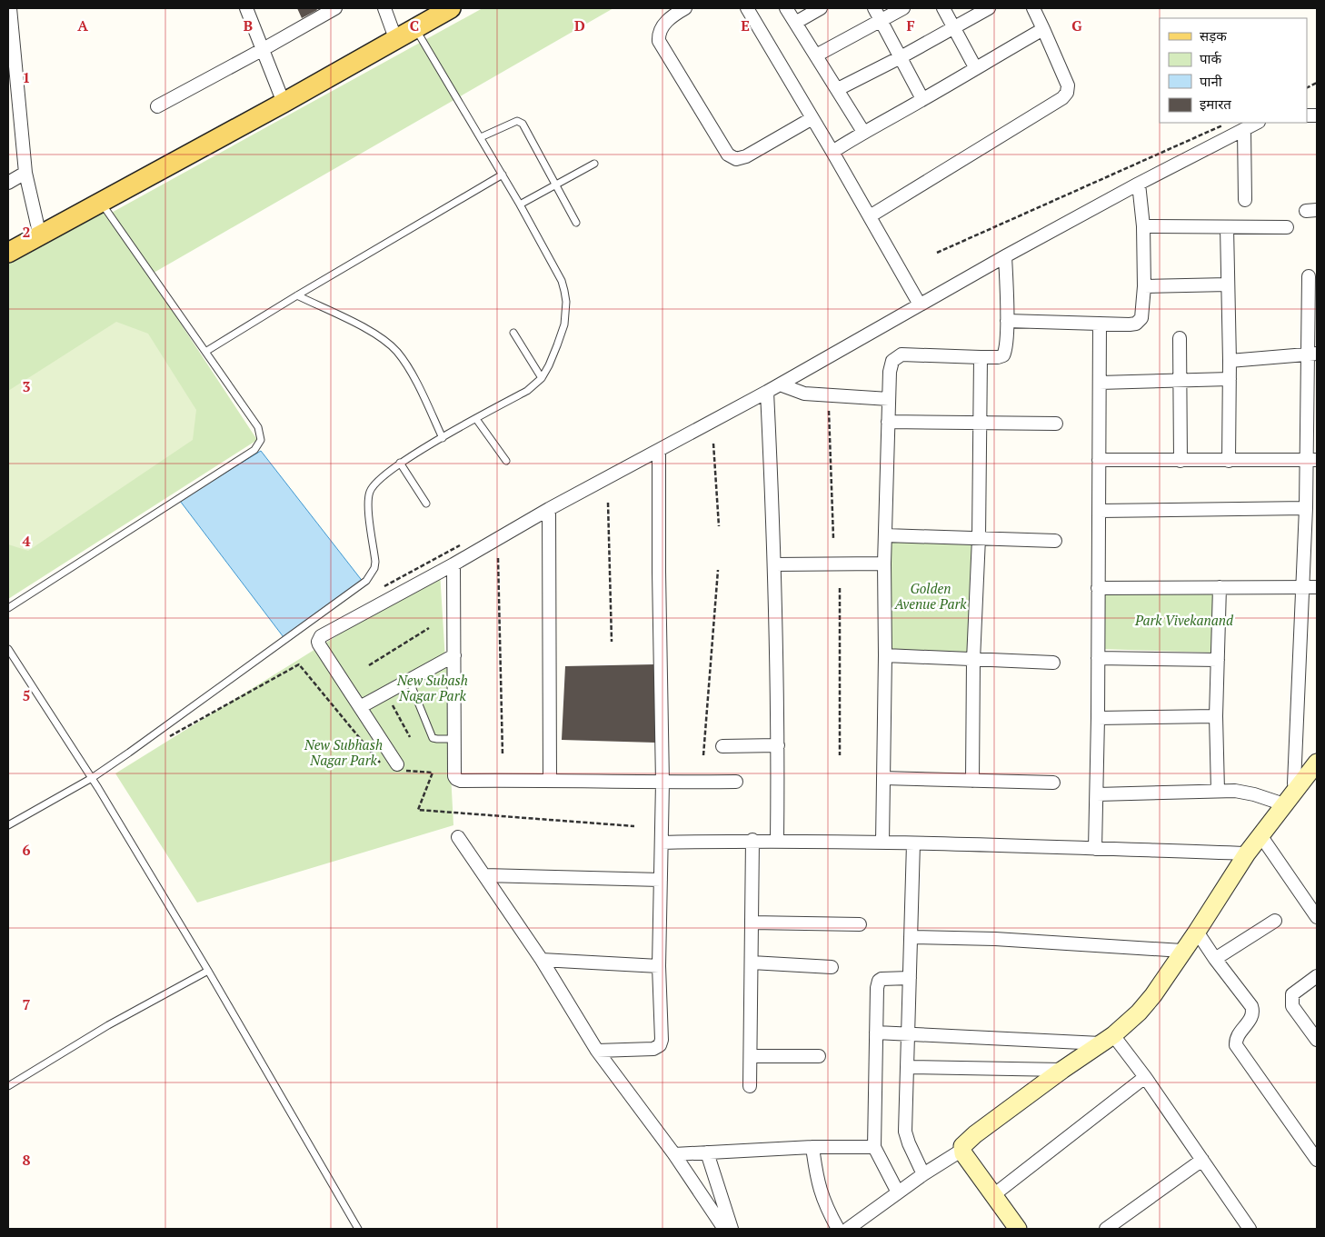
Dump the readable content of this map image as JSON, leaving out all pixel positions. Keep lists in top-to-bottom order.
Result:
{
  "parks": [
    "Golden Avenue Park",
    "Park Vivekanand",
    "New Subash Nagar Park",
    "New Subhash Nagar Park"
  ],
  "legend": [
    "सड़क",
    "पार्क",
    "पानी",
    "इमारत"
  ],
  "grid": {
    "columns": [
      "A",
      "B",
      "C",
      "D",
      "E",
      "F",
      "G"
    ],
    "rows": [
      "1",
      "2",
      "3",
      "4",
      "5",
      "6",
      "7",
      "8"
    ]
  }
}
